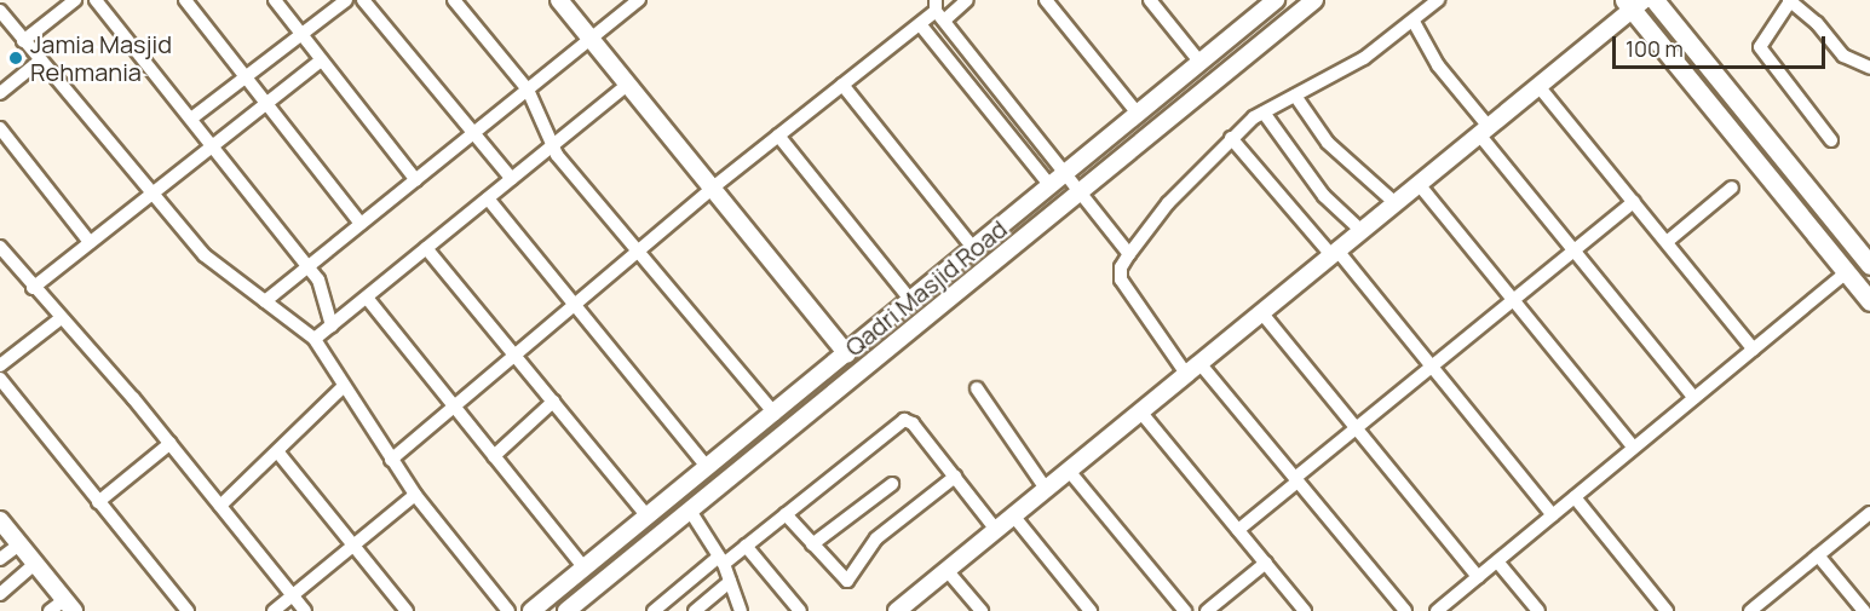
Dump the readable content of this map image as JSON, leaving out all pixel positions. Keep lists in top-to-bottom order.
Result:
{
  "streets": {
    "street": ["Qadri Masjid Road"]
  },
  "places": ["Jamia Masjid Rehmania"],
  "scale_bar": "100 m"
}
